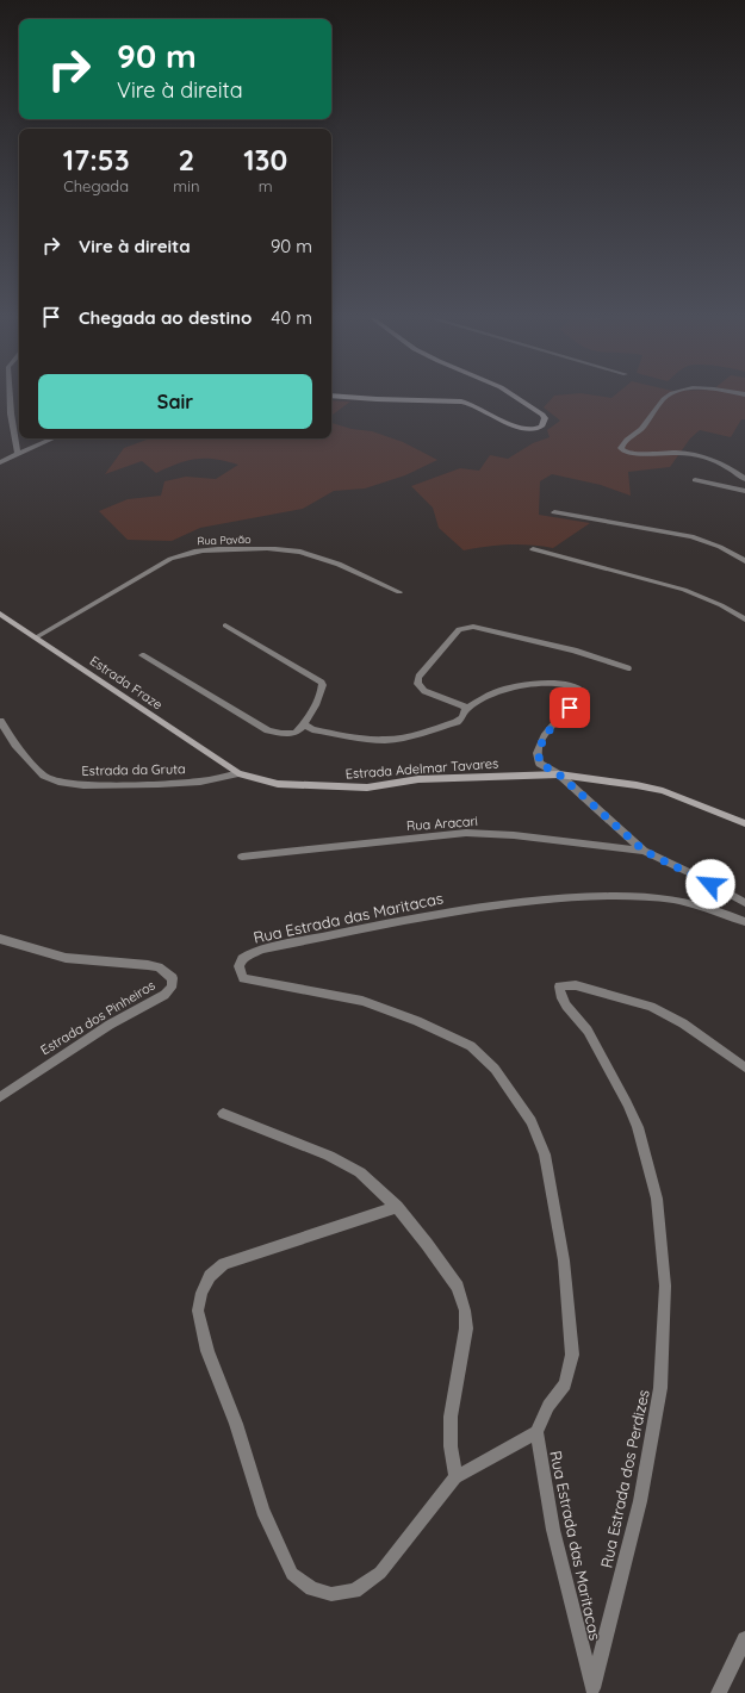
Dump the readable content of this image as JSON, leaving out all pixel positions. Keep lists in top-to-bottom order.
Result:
{
  "streets": {
    "street": [
      "Rua Pavão",
      "Estrada Fraze",
      "Estrada Adelmar Tavares",
      "Estrada da Gruta",
      "Rua Aracari",
      "Rua Estrada das Maritacas",
      "Estrada dos Pinheiros",
      "Rua Estrada dos Perdizes"
    ]
  },
  "crossings": [
    ["Rua Pavão", "Estrada Fraze"],
    ["Estrada Fraze", "Estrada Adelmar Tavares"],
    ["Estrada Fraze", "Estrada da Gruta"],
    ["Estrada Adelmar Tavares", "Estrada da Gruta"],
    ["Rua Estrada das Maritacas", "Rua Estrada dos Perdizes"]
  ],
  "page": {
    "turn": ["90 m", "Vire à direita"],
    "eta": [
      "17:53",
      "Chegada",
      "2",
      "min",
      "130",
      "m"
    ],
    "list": [
      {
        "name": "Vire à direita",
        "value": "90 m"
      },
      {
        "name": "Chegada ao destino",
        "value": "40 m"
      }
    ],
    "buttons": "Sair"
  }
}
